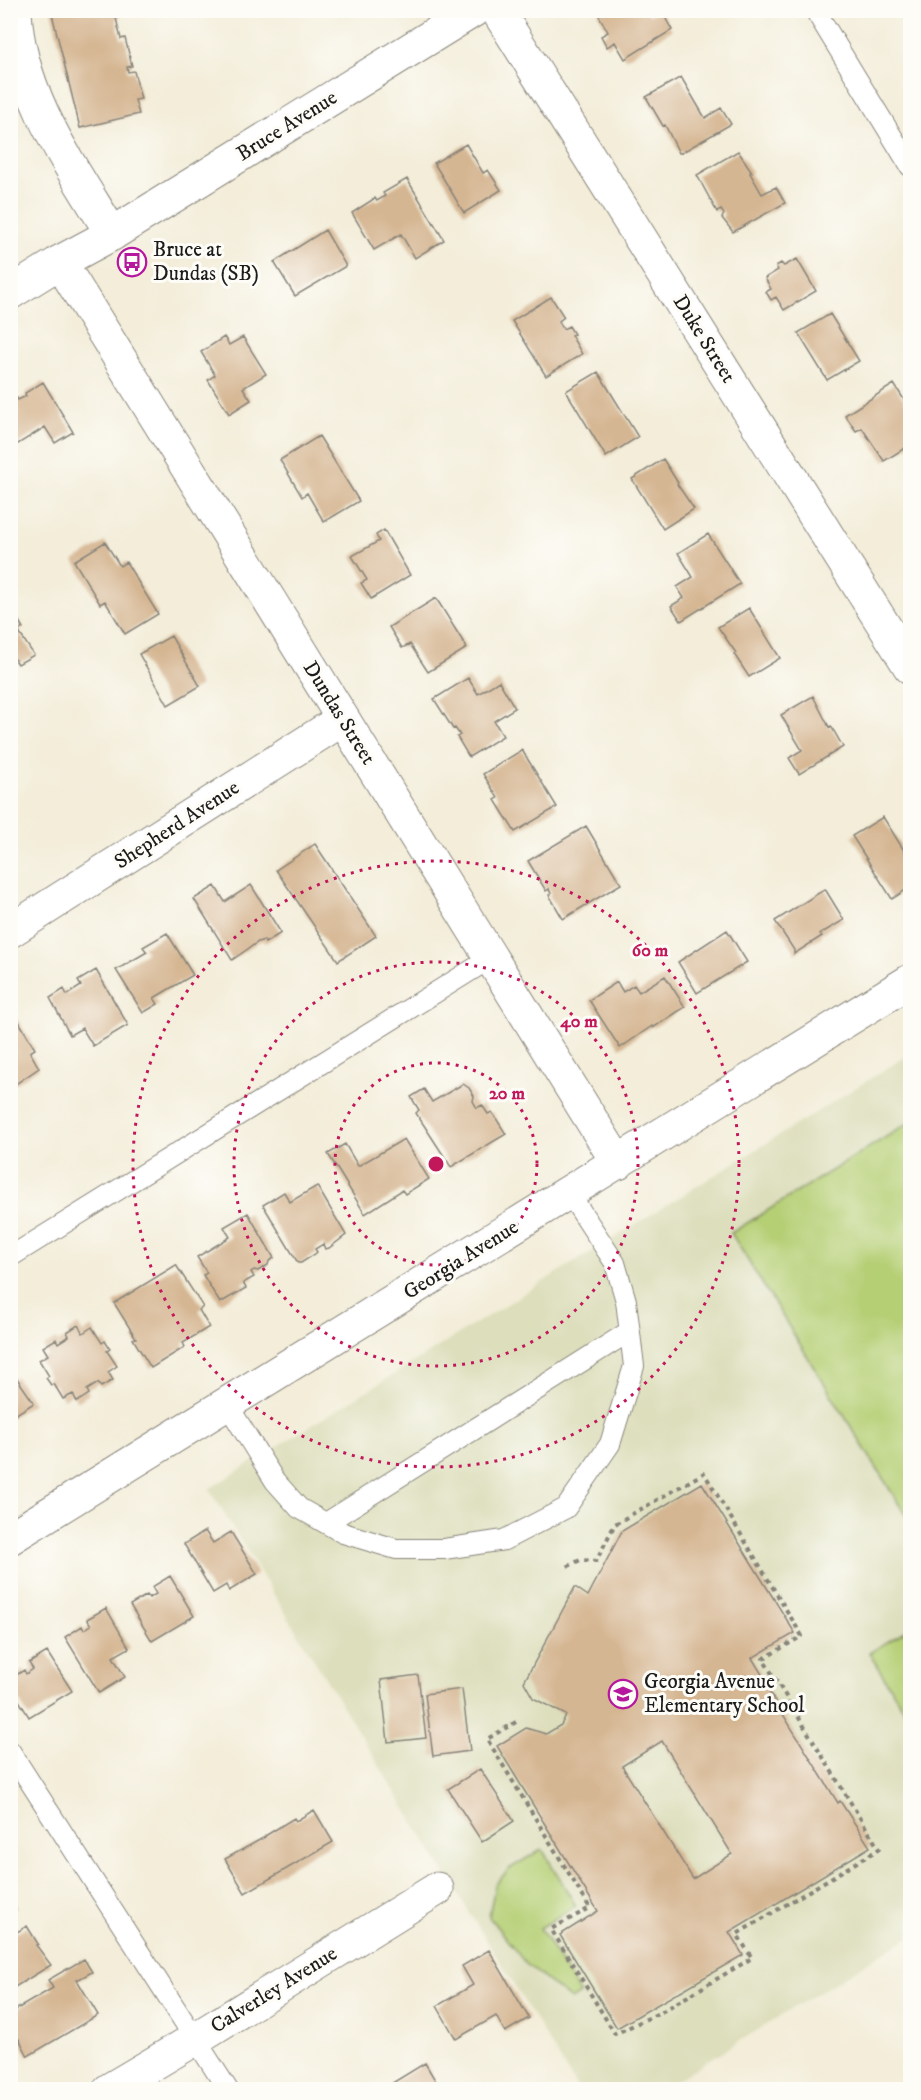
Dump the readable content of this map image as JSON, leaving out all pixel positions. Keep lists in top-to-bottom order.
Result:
{
  "streets": {
    "street": [
      "Bruce Avenue",
      "Duke Street",
      "Dundas Street",
      "Shepherd Avenue",
      "Georgia Avenue",
      "Calverley Avenue"
    ]
  },
  "crossings": [
    ["Bruce Avenue", "Dundas Street"],
    ["Dundas Street", "Shepherd Avenue"],
    ["Dundas Street", "Georgia Avenue"]
  ],
  "places": {
    "bus stop": ["Bruce at Dundas (SB)"],
    "school or university": ["Georgia Avenue Elementary School"]
  },
  "rings": ["60 m", "40 m", "20 m"]
}
